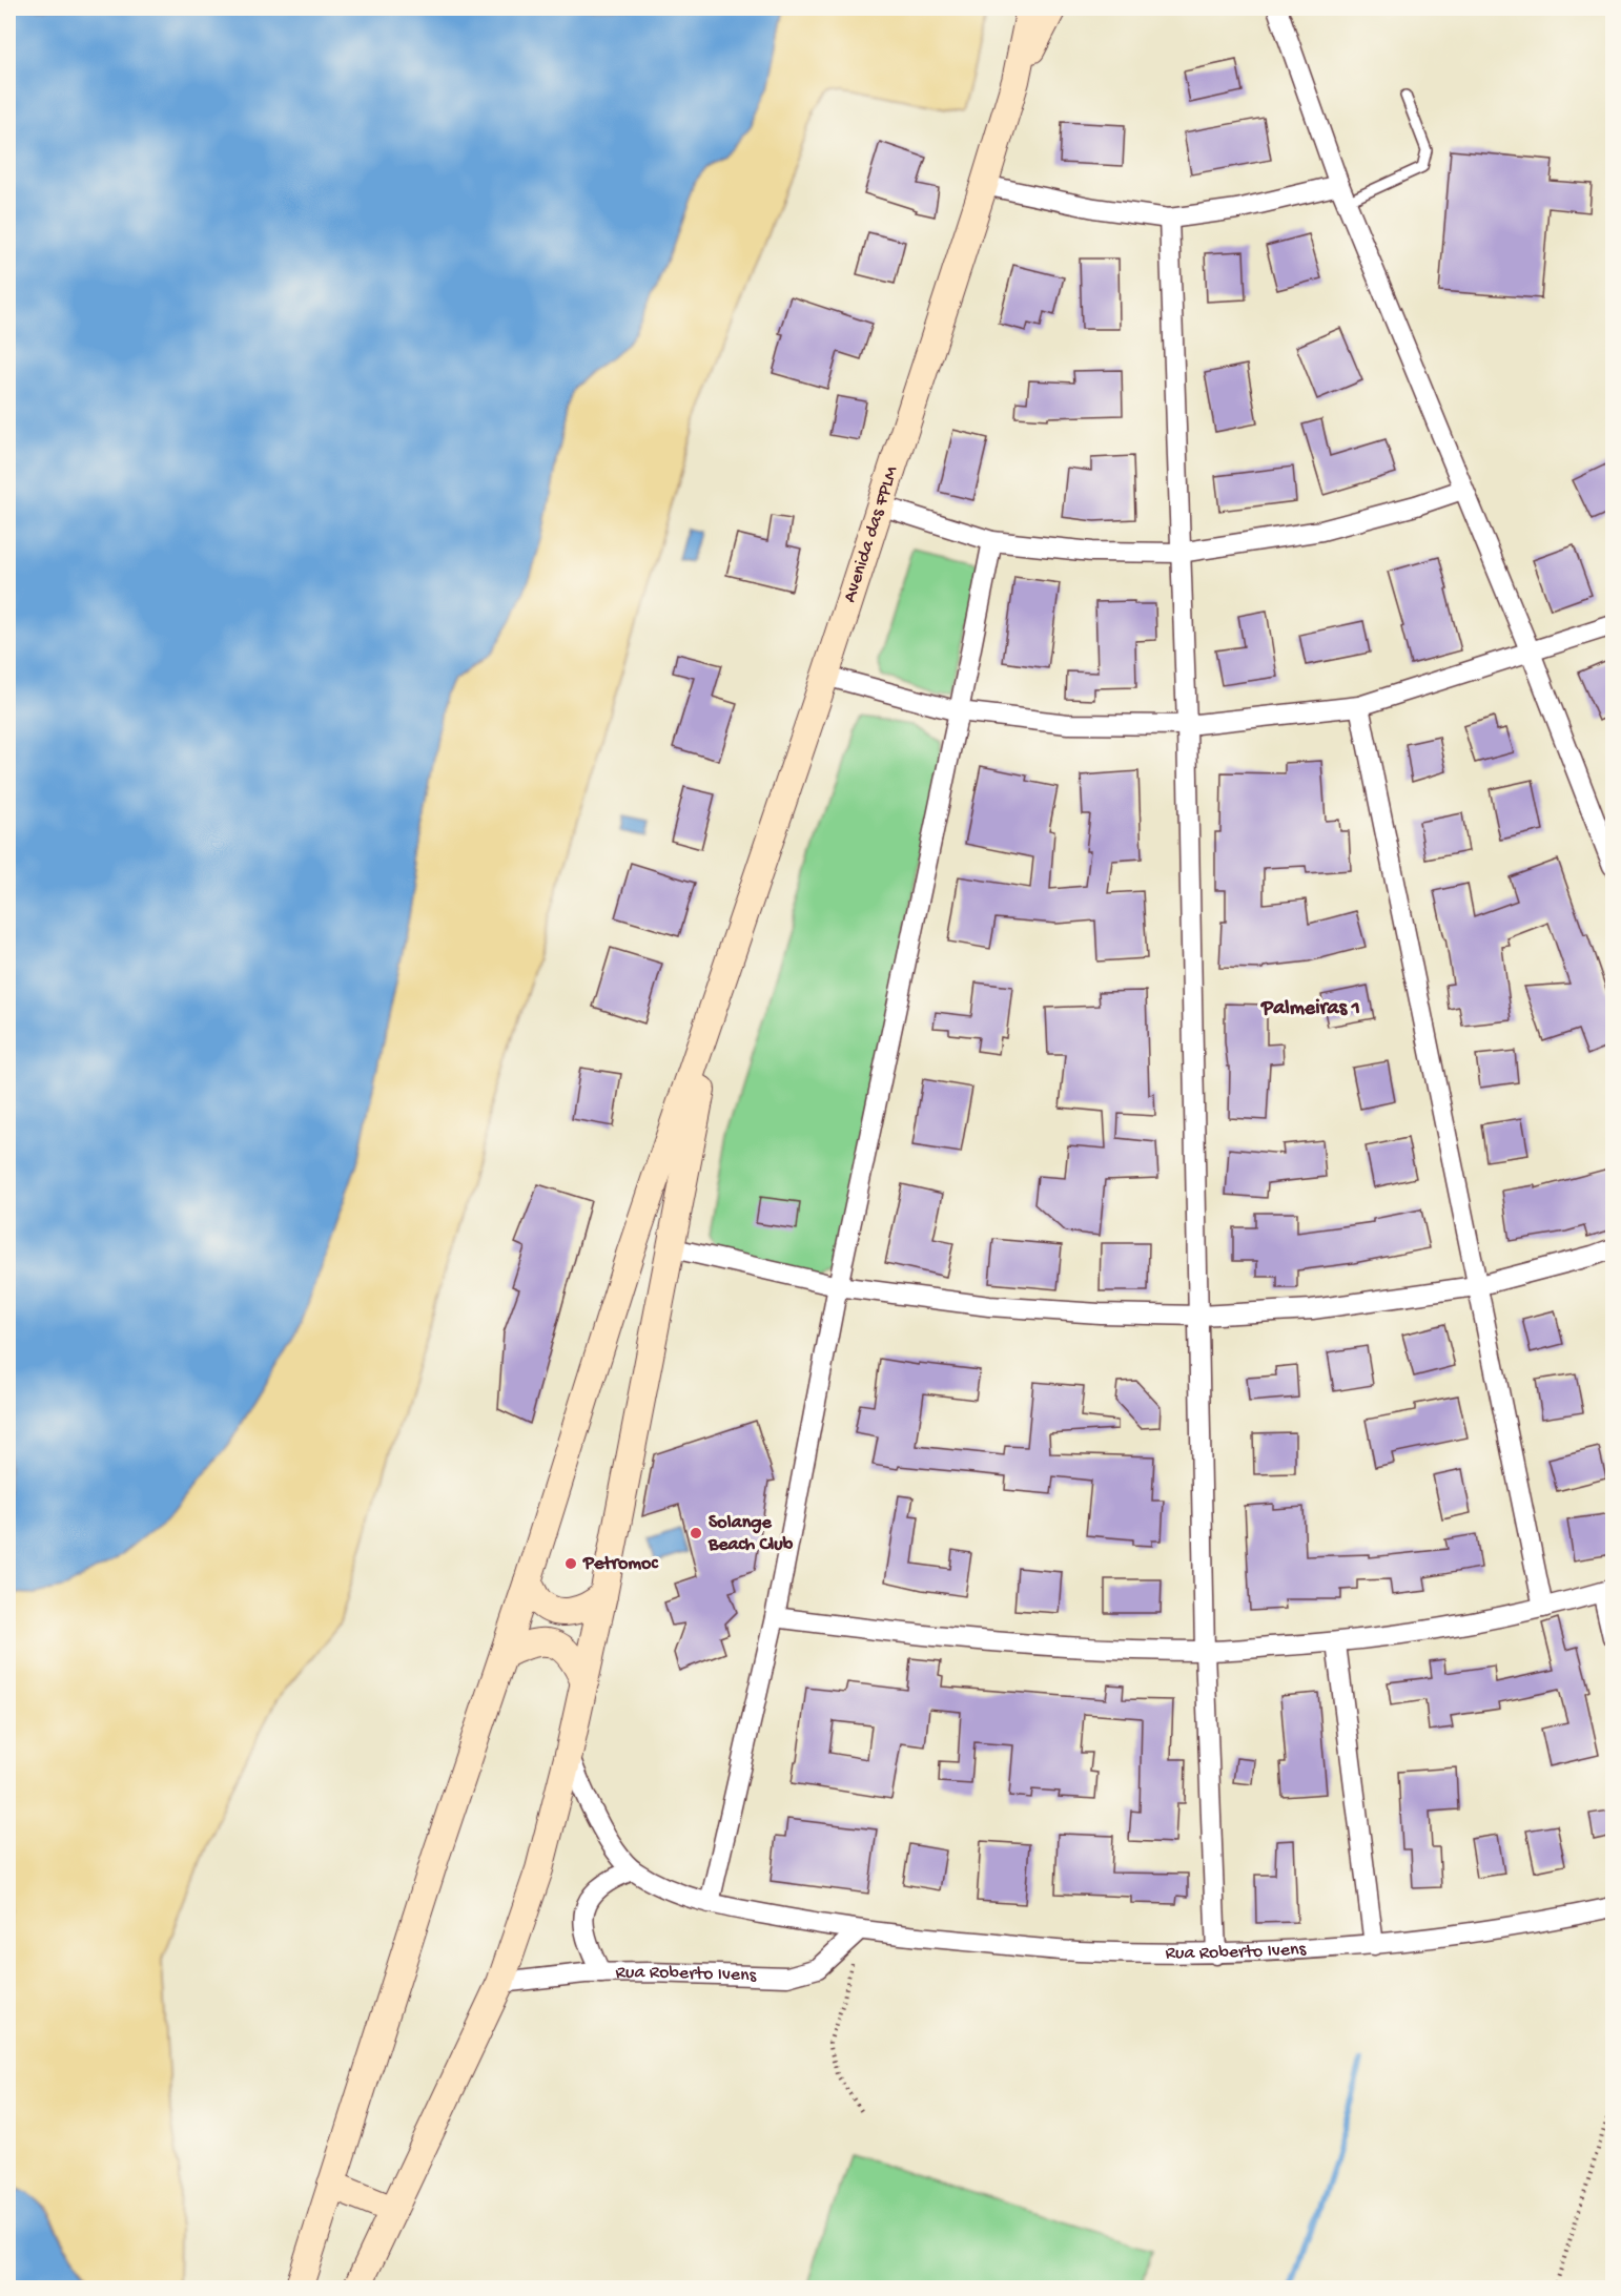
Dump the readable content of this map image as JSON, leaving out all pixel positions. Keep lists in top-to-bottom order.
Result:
{
  "streets": {
    "street": ["Avenida das FPLM", "Rua Roberto Ivens"]
  },
  "districts": ["Palmeiras 1"],
  "places": ["Solange Beach Club", "Petromoc"]
}
